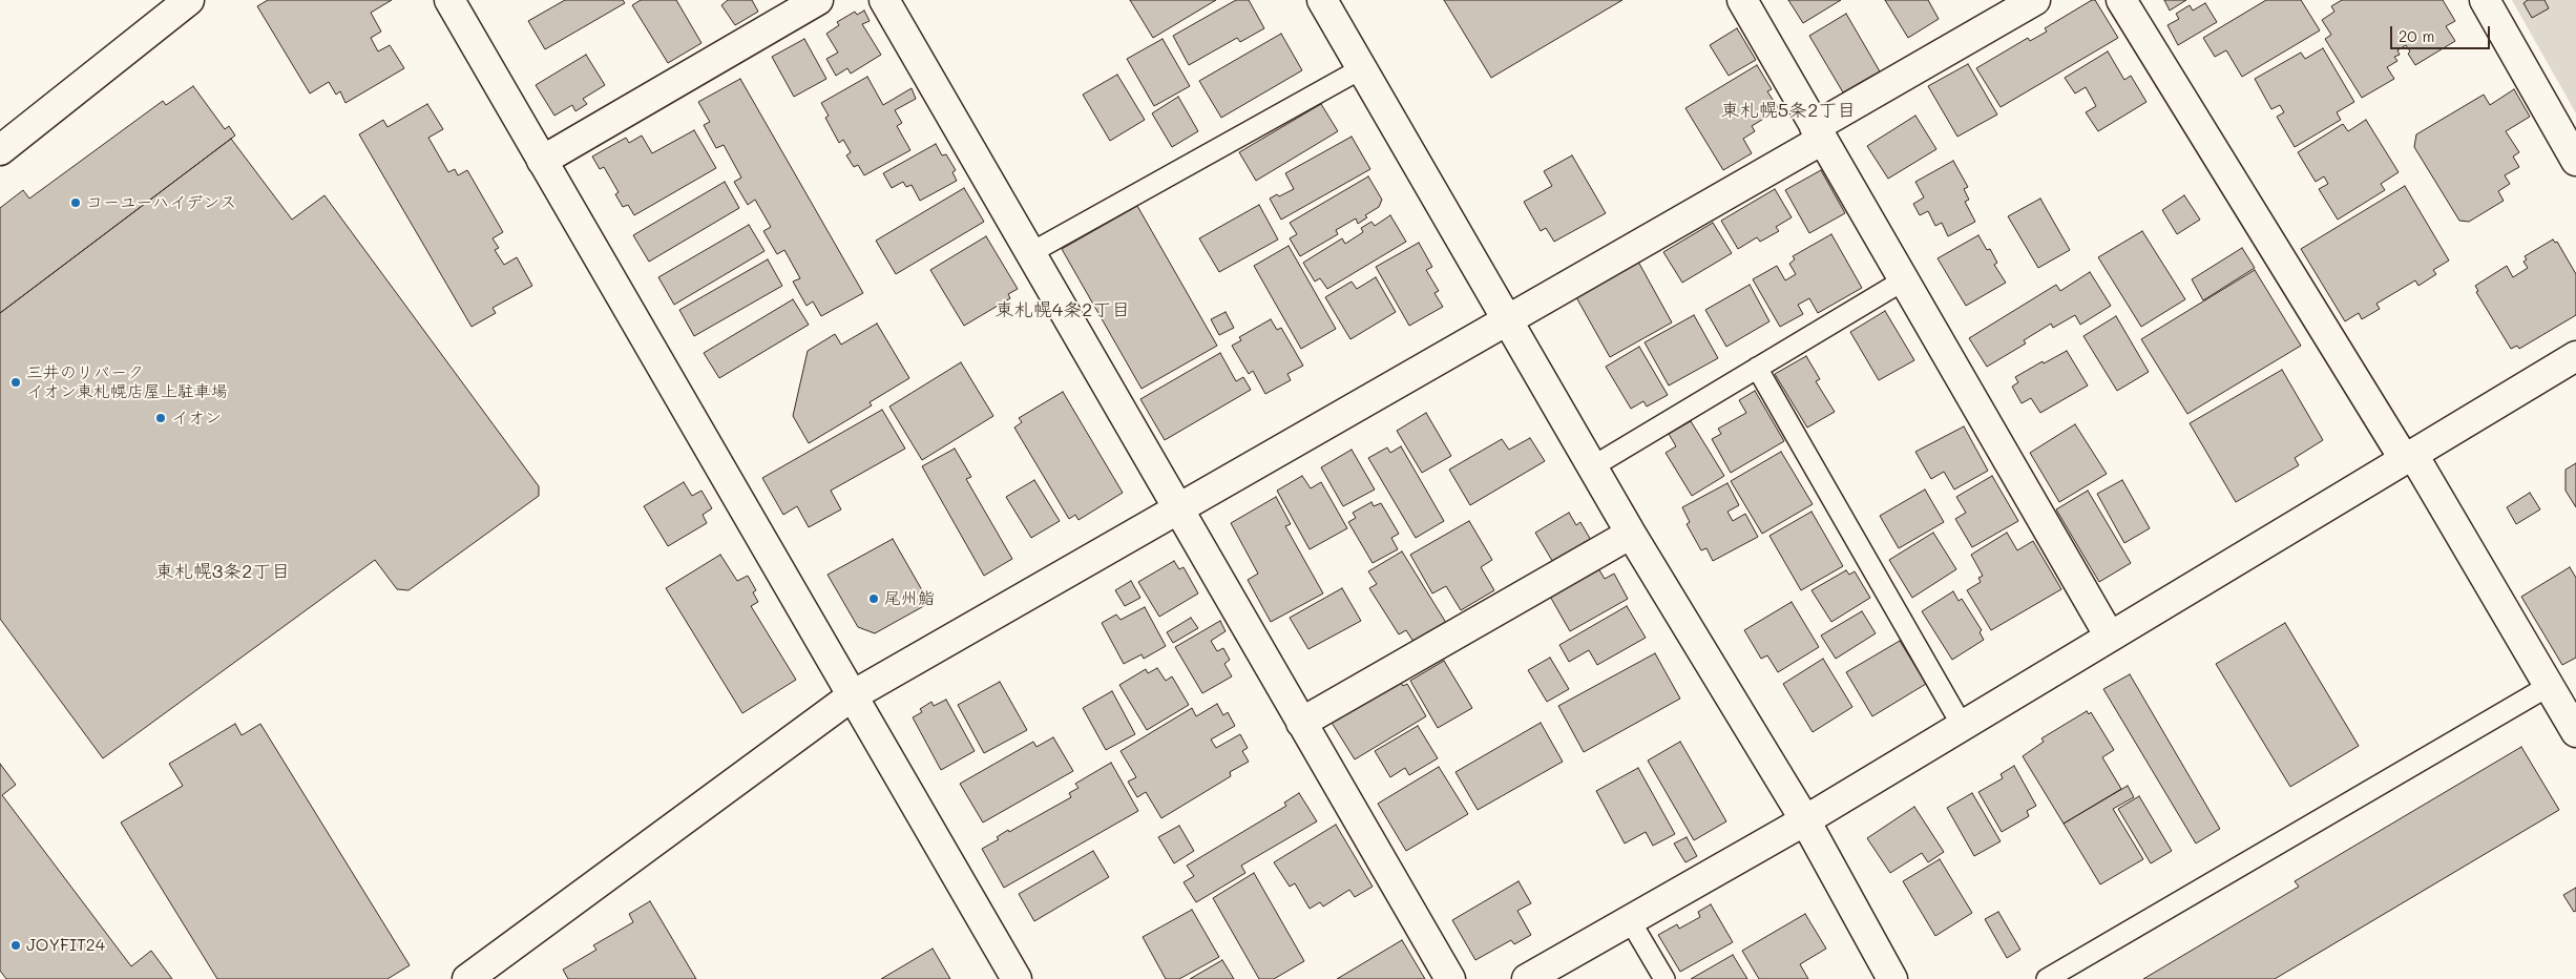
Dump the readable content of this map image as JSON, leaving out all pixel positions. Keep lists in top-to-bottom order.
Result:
{
  "districts": ["東札幌5条2丁目", "東札幌4条2丁目", "東札幌3条2丁目"],
  "places": [
    "コーユーハイデンス",
    "三井のリパーク イオン東札幌店屋上駐車場",
    "イオン",
    "尾州鮨",
    "JOYFIT24"
  ],
  "scale_bar": "20 m"
}
